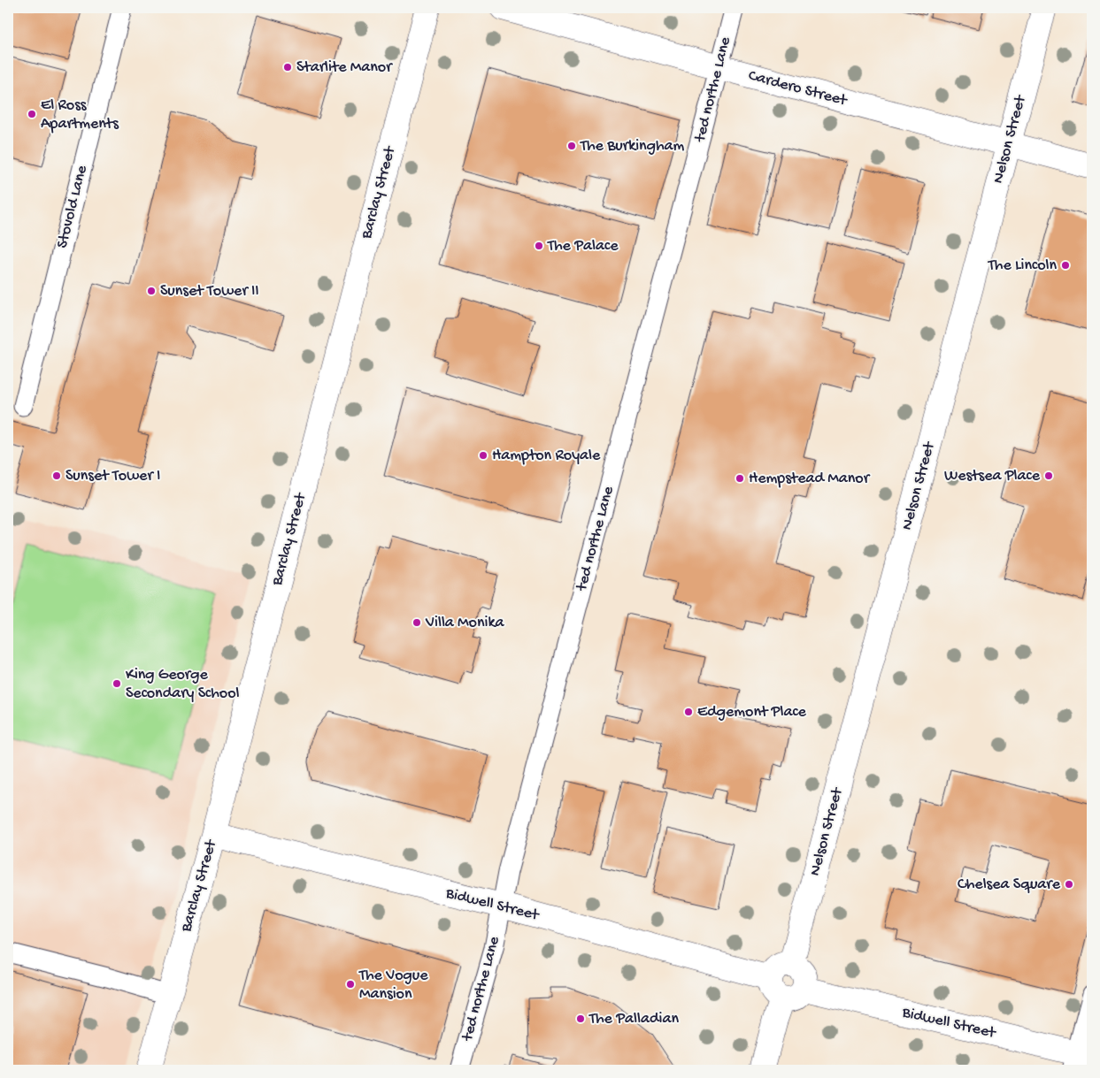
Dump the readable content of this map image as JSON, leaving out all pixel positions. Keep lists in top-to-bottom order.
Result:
{
  "streets": {
    "street": [
      "Cardero Street",
      "Nelson Street",
      "Barclay Street",
      "Bidwell Street"
    ],
    "lane": ["ted northe Lane", "Stovold Lane"]
  },
  "crossings": [
    ["Cardero Street", "ted northe Lane"],
    ["Cardero Street", "Nelson Street"],
    ["ted northe Lane", "Bidwell Street"],
    ["Nelson Street", "Bidwell Street"],
    ["Barclay Street", "Bidwell Street"]
  ],
  "places": [
    "Starlite Manor",
    "El Ross Apartments",
    "The Burkingham",
    "The Palace",
    "The Lincoln",
    "Sunset Tower II",
    "Hampton Royale",
    "Sunset Tower I",
    "Westsea Place",
    "Hempstead Manor",
    "Villa Monika",
    "King George Secondary School",
    "Edgemont Place",
    "Chelsea Square",
    "The Vogue Mansion",
    "The Palladian"
  ]
}
